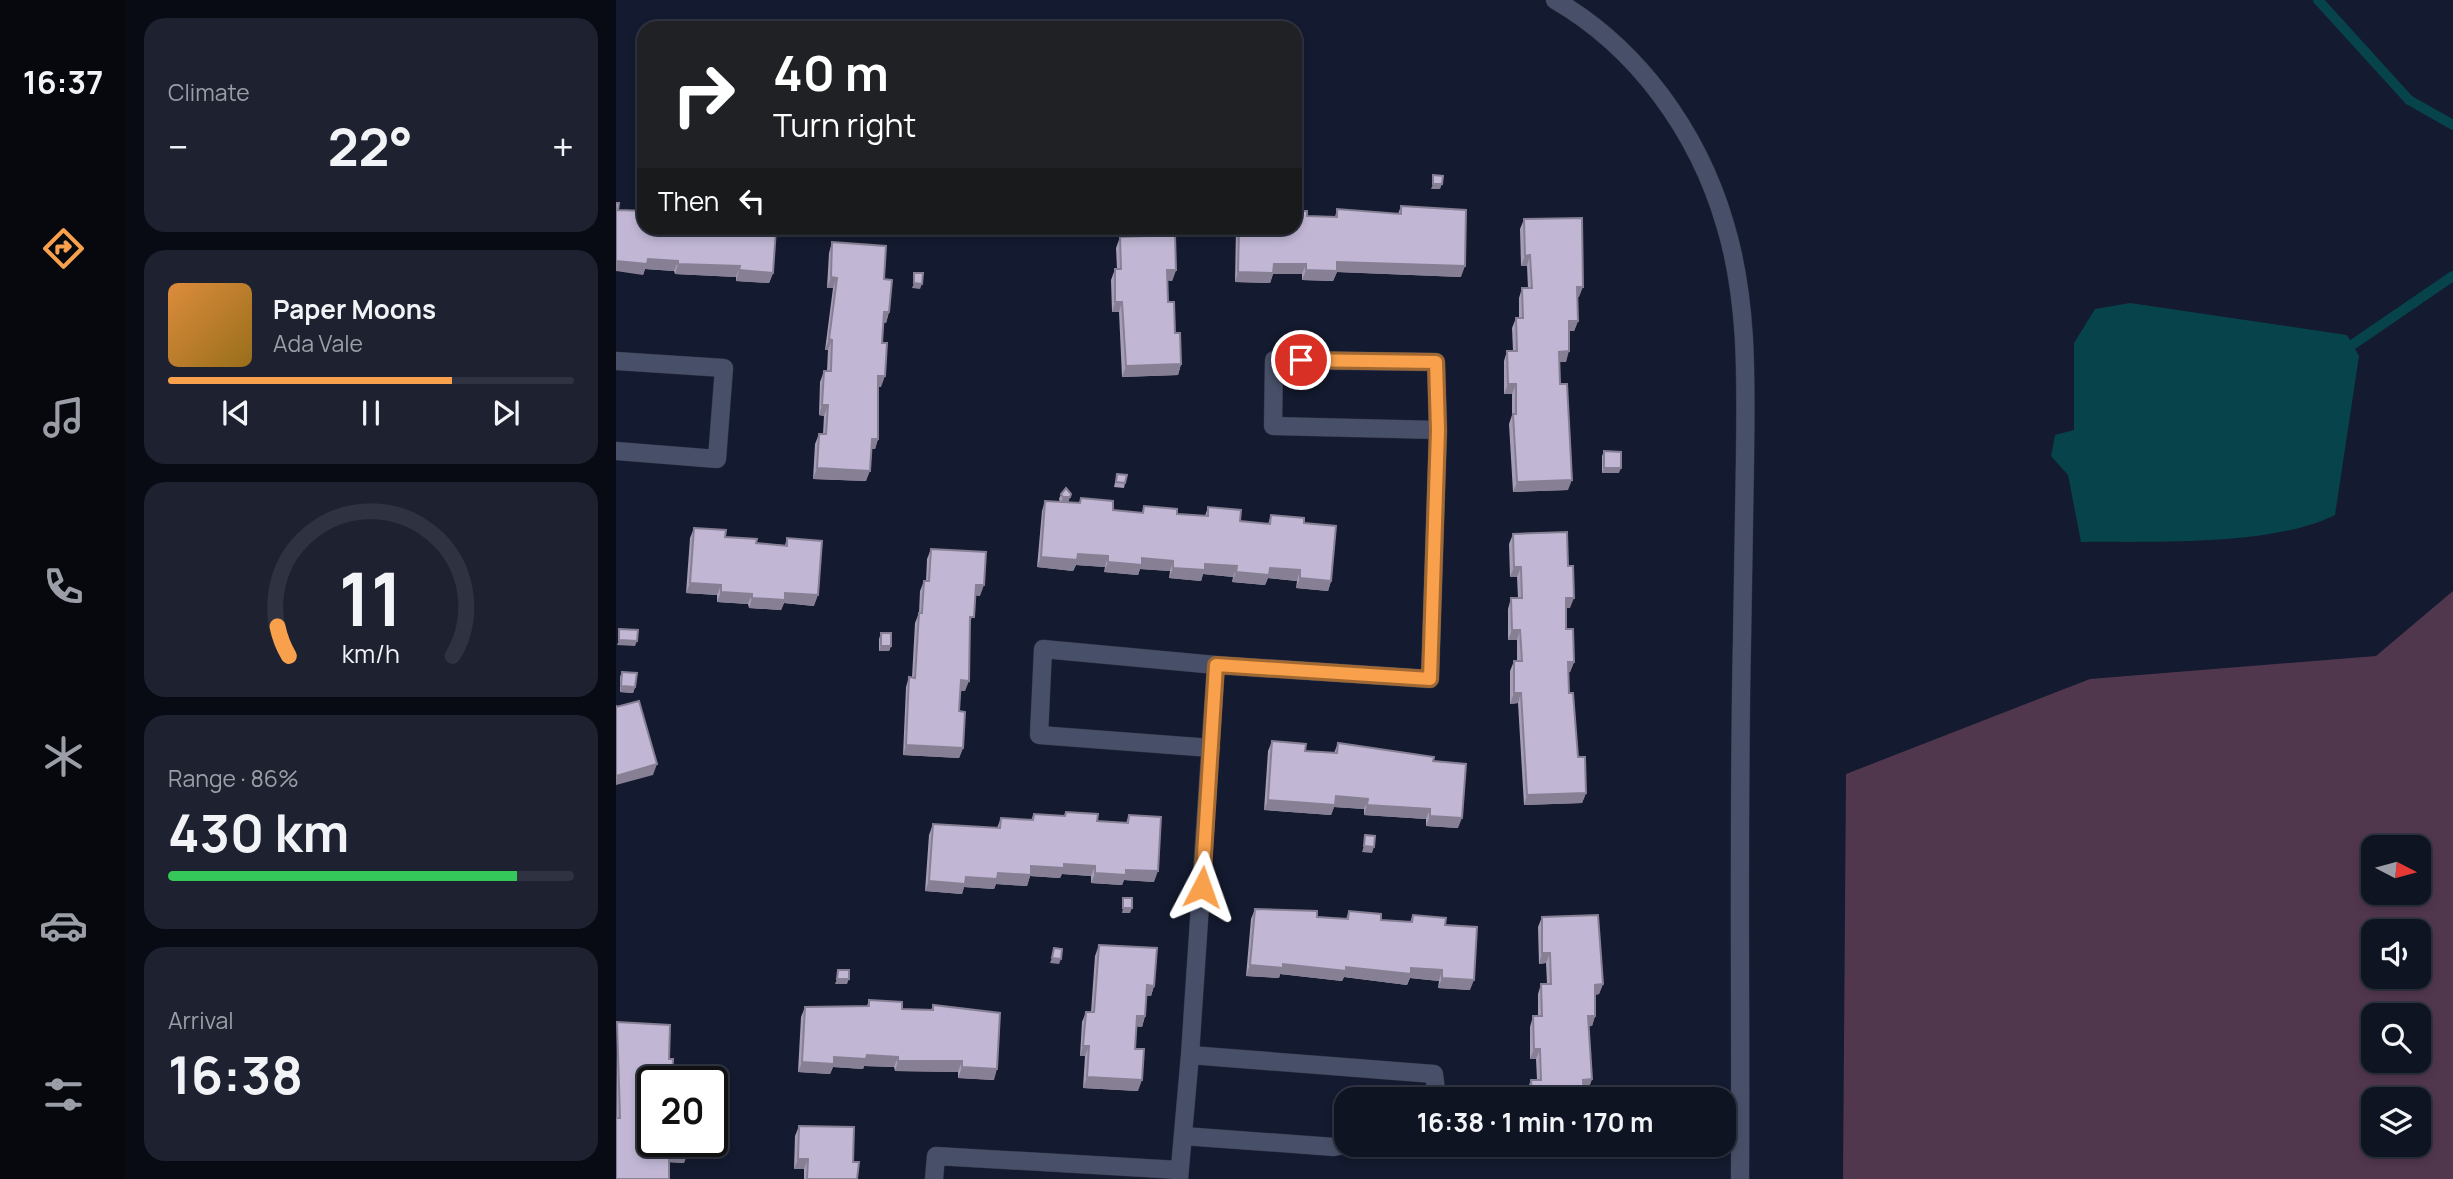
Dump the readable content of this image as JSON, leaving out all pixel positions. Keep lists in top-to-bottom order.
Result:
{
  "north": "right",
  "page": {
    "tabs": "16:37",
    "tile": [
      "Climate",
      ["Range · 86%", "430 km"],
      ["Arrival", "16:38"]
    ],
    "turn": ["40 m", "Turn right"],
    "heat": ["−", "22°", "+"],
    "then": "Then",
    "song": ["Paper Moons", "Ada Vale"],
    "limit": "20",
    "trip": "16:38 · 1 min · 170 m",
    "gauge": ["11", "km/h"]
  }
}
